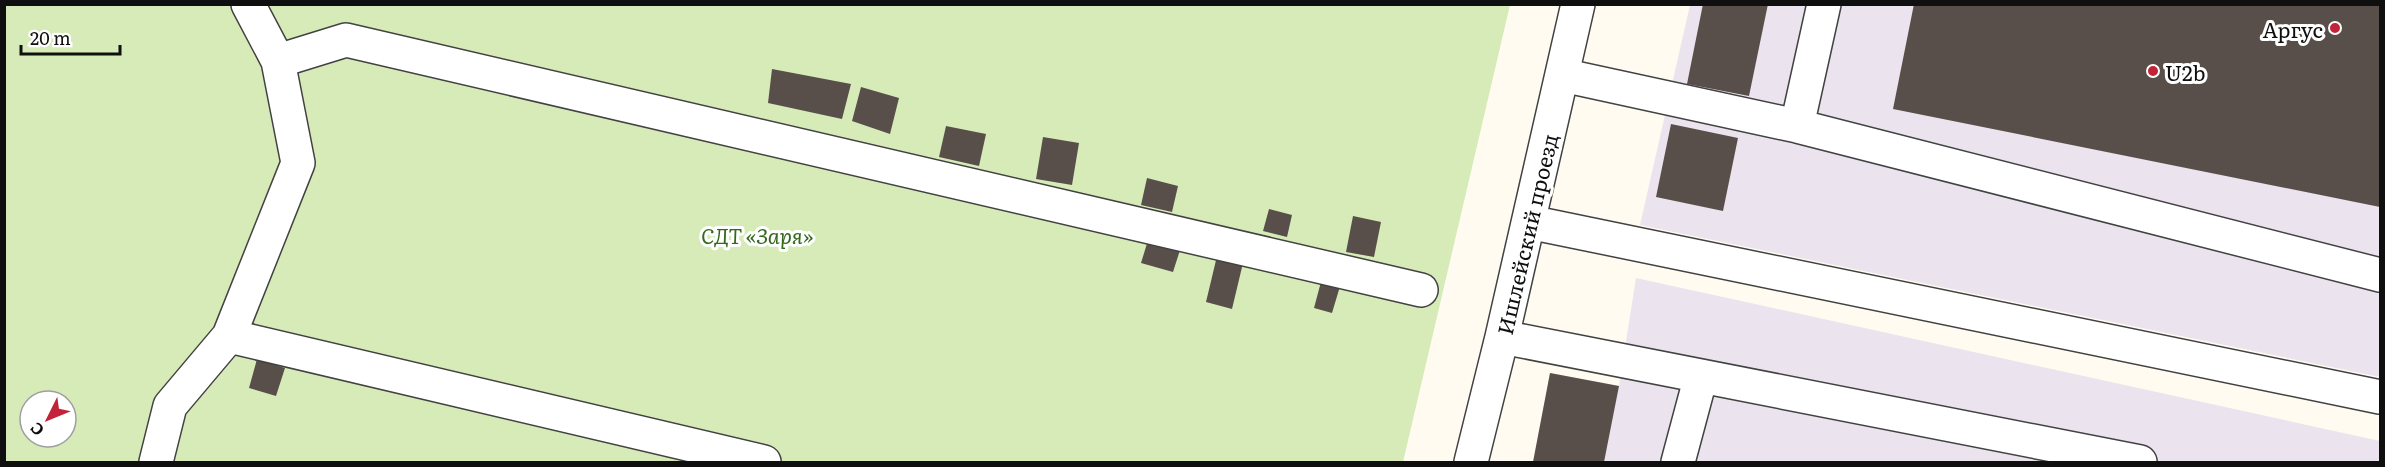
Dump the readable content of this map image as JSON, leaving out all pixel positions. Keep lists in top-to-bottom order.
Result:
{
  "streets": {
    "street": ["Ишлейский проезд"]
  },
  "parks": ["СДТ «Заря»"],
  "places": ["Аргус", "U2b"],
  "scale_bar": "20 m",
  "north": "bottom left"
}
